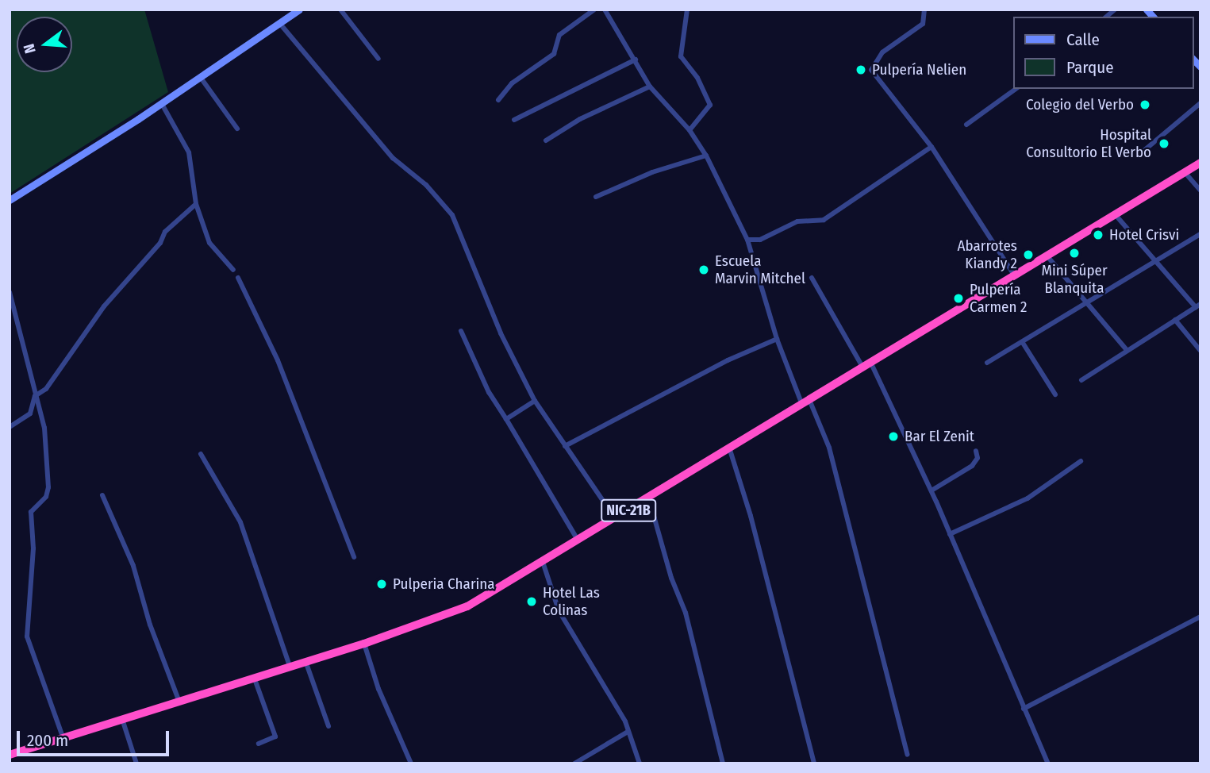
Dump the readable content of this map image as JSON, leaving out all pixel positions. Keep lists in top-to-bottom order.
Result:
{
  "streets": {
    "highway": ["NIC-21B"]
  },
  "places": [
    "Pulpería Nelien",
    "Colegio del Verbo",
    "Hospital Consultorio El Verbo",
    "Hotel Crisvi",
    "Mini Súper Blanquita",
    "Abarrotes Kiandy 2",
    "Escuela Marvin Mitchel",
    "Pulpería Carmen 2",
    "Bar El Zenit",
    "Pulperia Charina",
    "Hotel Las Colinas"
  ],
  "legend": ["Calle", "Parque"],
  "scale_bar": "200 m",
  "north": "left"
}
